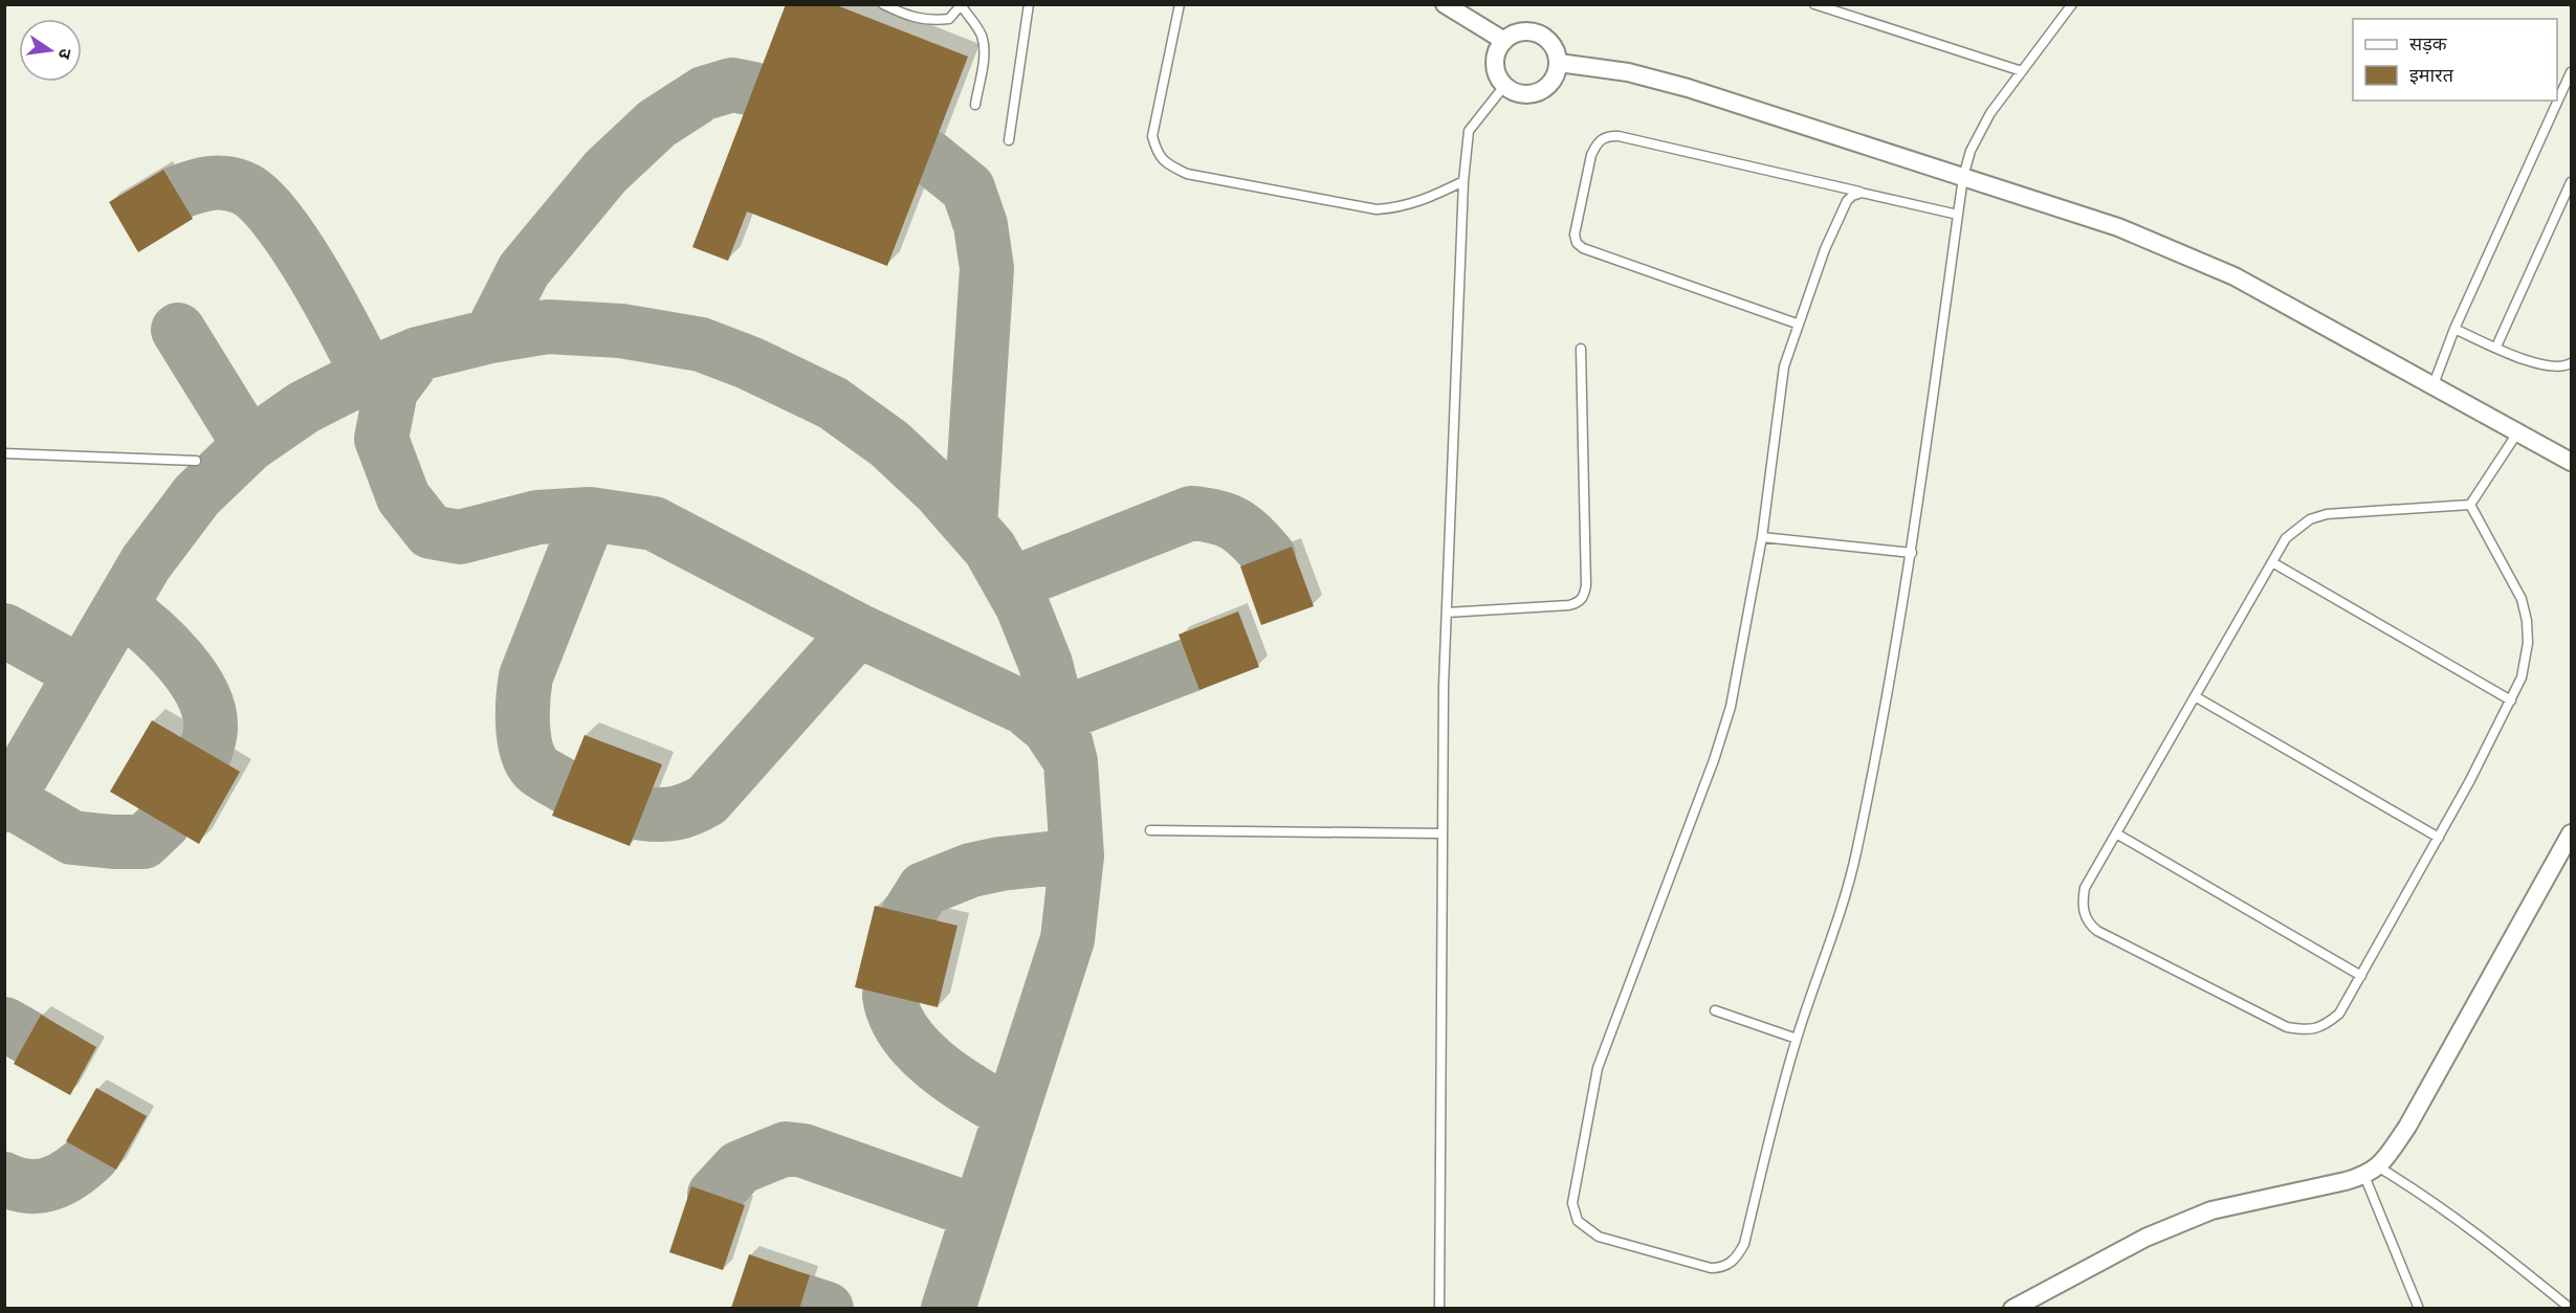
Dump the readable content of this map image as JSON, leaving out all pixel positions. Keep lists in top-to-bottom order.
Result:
{
  "legend": ["सड़क", "इमारत"],
  "north": "right"
}
